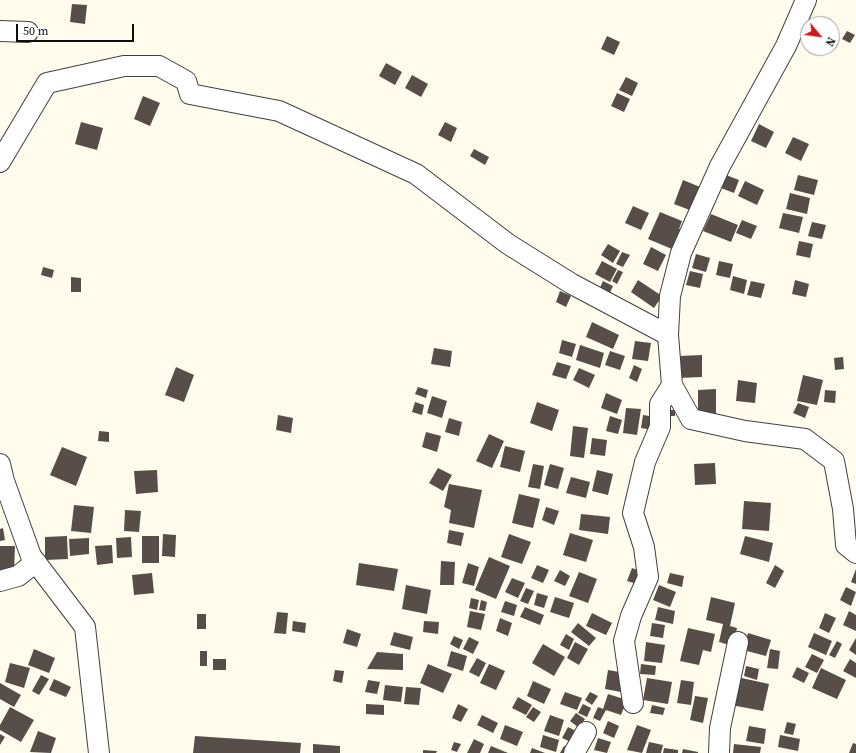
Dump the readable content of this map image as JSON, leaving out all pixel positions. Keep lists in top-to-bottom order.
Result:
{
  "scale_bar": "50 m",
  "north": "bottom right"
}
